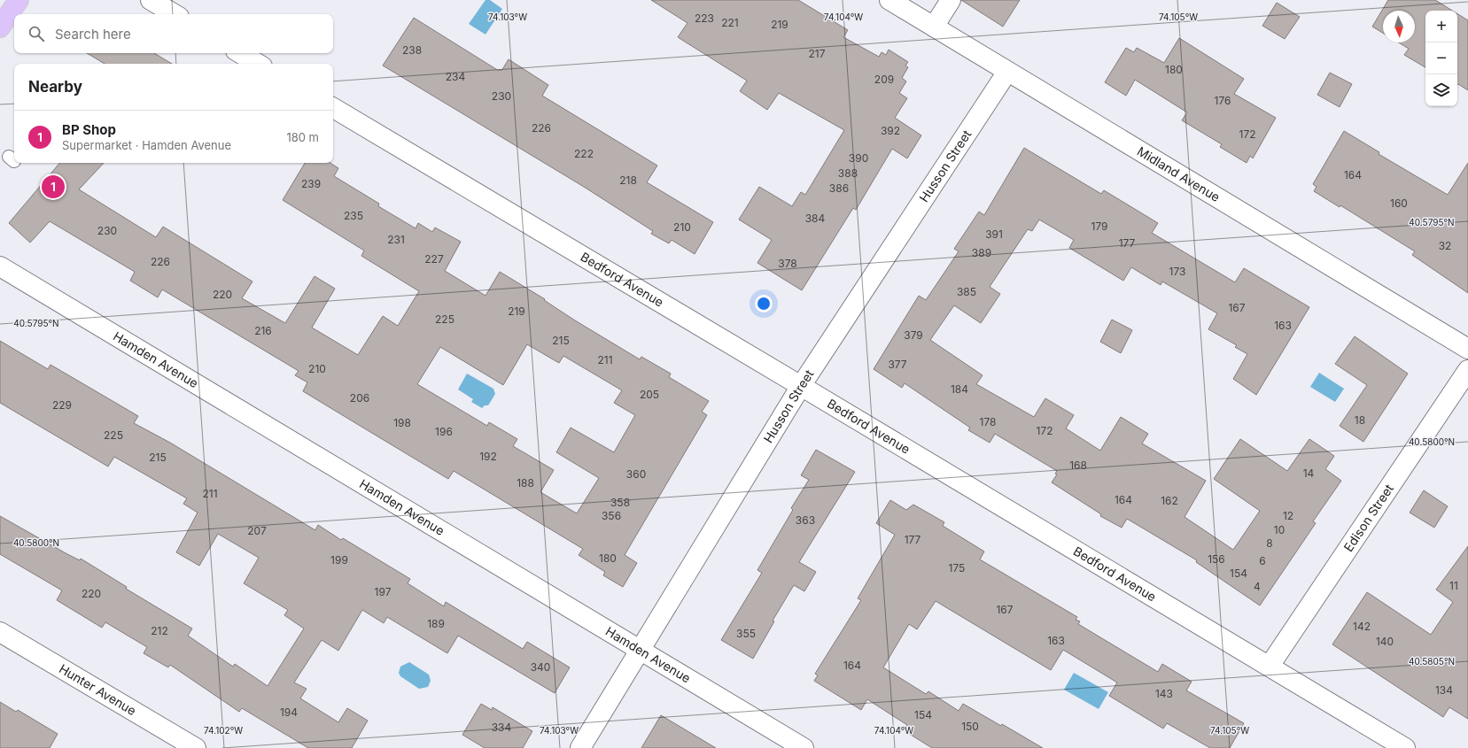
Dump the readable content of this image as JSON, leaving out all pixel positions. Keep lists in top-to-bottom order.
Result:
{
  "streets": {
    "street": [
      "Husson Street",
      "Midland Avenue",
      "Bedford Avenue",
      "Hamden Avenue",
      "Edison Street",
      "Hunter Avenue"
    ]
  },
  "crossings": [
    ["Husson Street", "Midland Avenue"],
    ["Husson Street", "Bedford Avenue"],
    ["Husson Street", "Hamden Avenue"],
    ["Bedford Avenue", "Edison Street"]
  ],
  "house_numbers": [
    "223",
    "221",
    "219",
    "238",
    "217",
    "180",
    "234",
    "209",
    "230",
    "176",
    "226",
    "392",
    "172",
    "222",
    "390",
    "388",
    "164",
    "218",
    "239",
    "386",
    "160",
    "235",
    "384",
    "179",
    "210",
    "230",
    "391",
    "231",
    "177",
    "32",
    "389",
    "227",
    "226",
    "378",
    "173",
    "385",
    "220",
    "167",
    "219",
    "225",
    "163",
    "216",
    "379",
    "215",
    "211",
    "377",
    "210",
    "184",
    "205",
    "206",
    "229",
    "18",
    "178",
    "198",
    "172",
    "196",
    "225",
    "192",
    "215",
    "168",
    "14",
    "360",
    "188",
    "211",
    "164",
    "162",
    "358",
    "356",
    "12",
    "363",
    "10",
    "207",
    "177",
    "8",
    "180",
    "156",
    "199",
    "6",
    "175",
    "154",
    "11",
    "4",
    "197",
    "220",
    "167",
    "189",
    "142",
    "212",
    "355",
    "163",
    "140",
    "164",
    "340",
    "134",
    "143",
    "194",
    "154",
    "150",
    "334"
  ],
  "north": "bottom",
  "page": {
    "map_buttons": ["+", "−"],
    "search": "Search here",
    "heading": "Nearby",
    "list": [
      {
        "mark": "1",
        "name": "BP Shop",
        "note": "Supermarket · Hamden Avenue",
        "value": "180 m"
      }
    ],
    "pins": "1"
  },
  "coordinates": [
    "74.103°W",
    "74.104°W",
    "74.105°W",
    "40.5795°N",
    "40.5800°N",
    "40.5805°N",
    "74.102°W"
  ]
}
